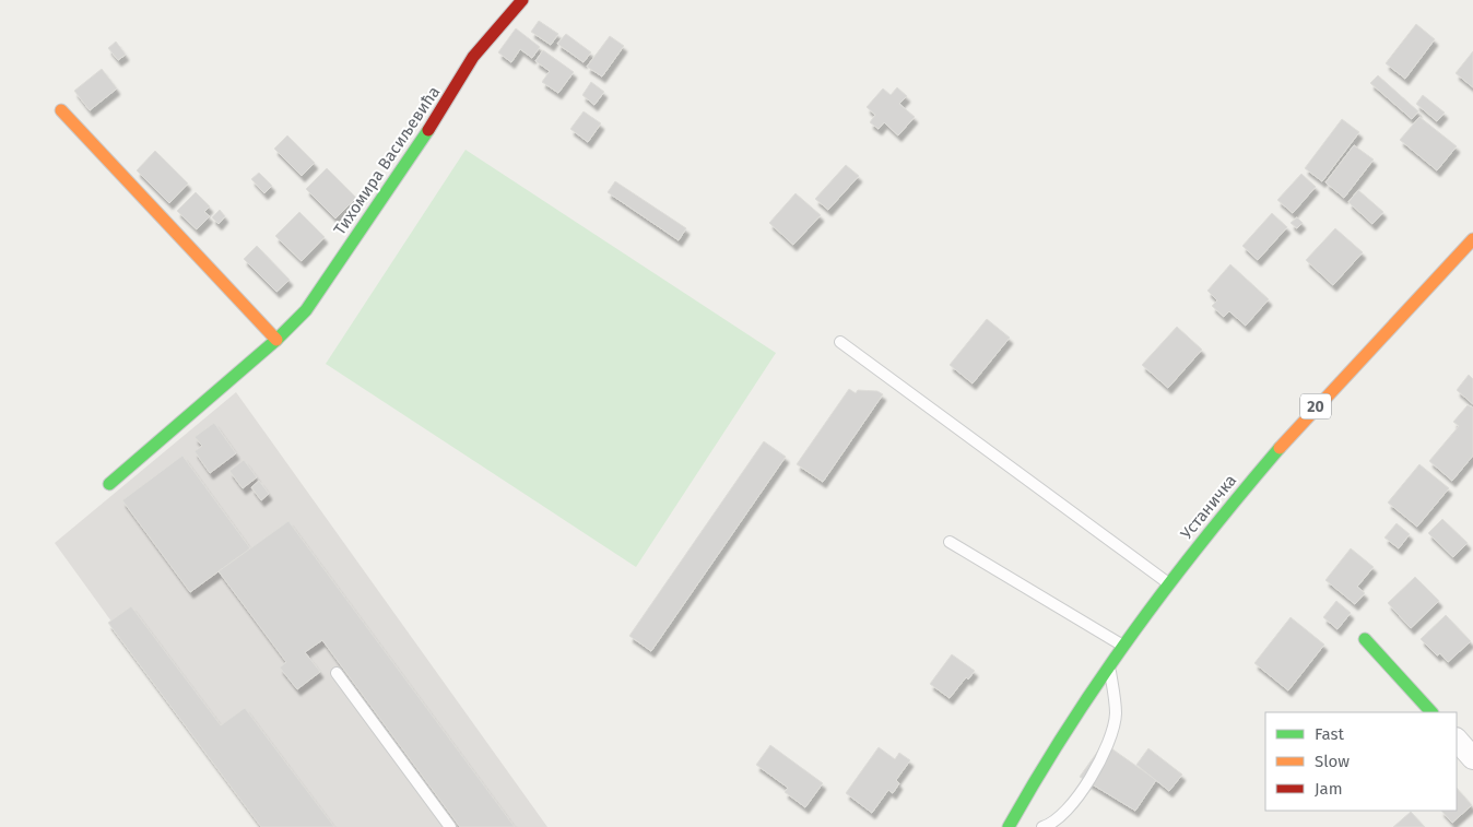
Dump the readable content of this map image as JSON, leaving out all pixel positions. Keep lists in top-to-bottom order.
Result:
{
  "streets": {
    "street": ["Тихомира Васиљевића", "20", "Устаничка"]
  },
  "legend": ["Fast", "Slow", "Jam"]
}
